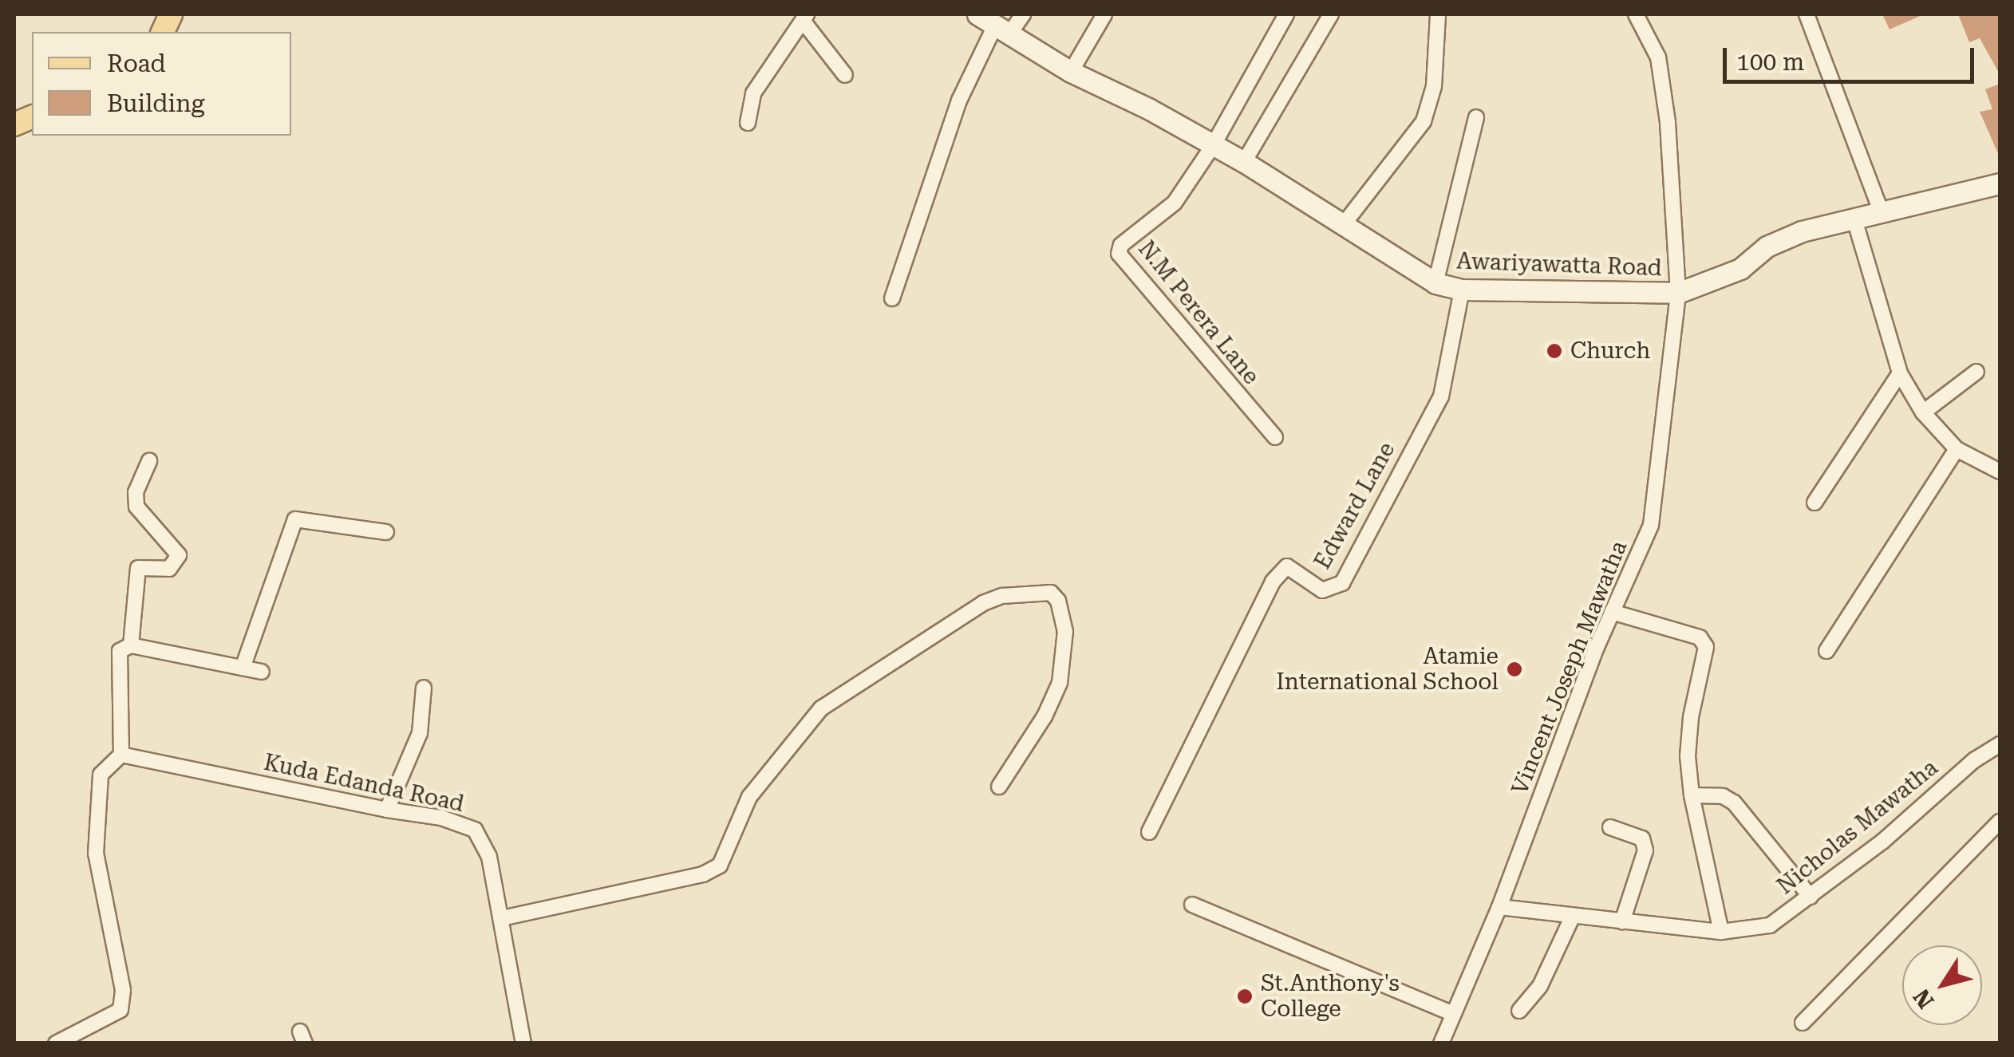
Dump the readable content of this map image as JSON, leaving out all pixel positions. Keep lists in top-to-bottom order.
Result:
{
  "streets": {
    "street": [
      "Awariyawatta Road",
      "N.M Perera Lane",
      "Edward Lane",
      "Vincent Joseph Mawatha",
      "Kuda Edanda Road",
      "Nicholas Mawatha"
    ]
  },
  "crossings": [
    ["Awariyawatta Road", "N.M Perera Lane"],
    ["Awariyawatta Road", "Edward Lane"],
    ["Awariyawatta Road", "Vincent Joseph Mawatha"],
    ["Vincent Joseph Mawatha", "Nicholas Mawatha"]
  ],
  "places": ["Church", "Atamie International School", "St.Anthony's College"],
  "legend": ["Road", "Building"],
  "scale_bar": "100 m",
  "north": "bottom left"
}
